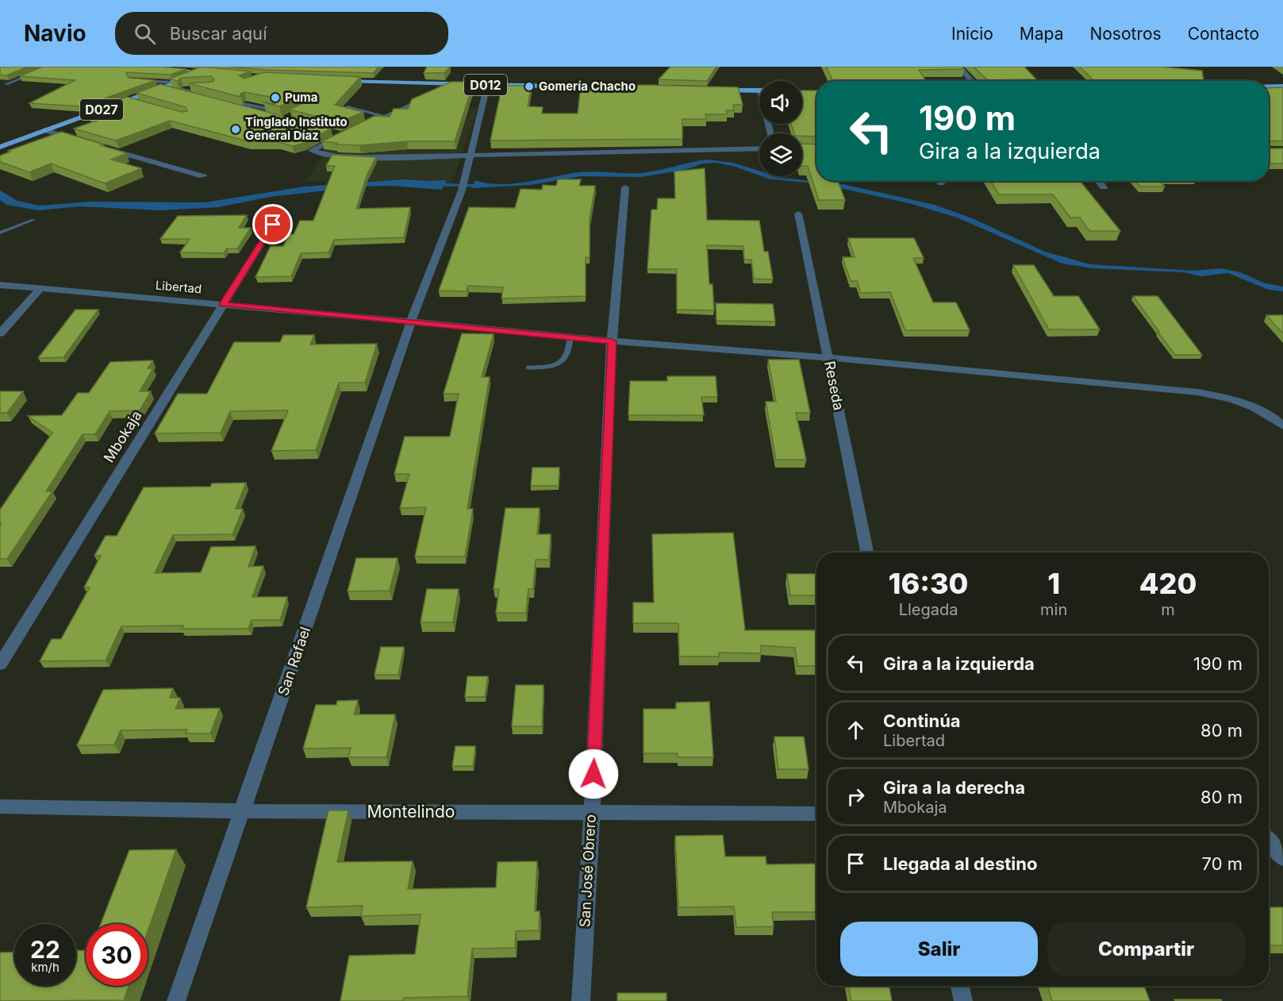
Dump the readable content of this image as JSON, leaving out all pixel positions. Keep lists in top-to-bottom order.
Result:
{
  "streets": {
    "main road": ["D012", "D027"],
    "street": [
      "Libertad",
      "Reseda",
      "Mbokaja",
      "San Rafael",
      "Montelindo",
      "San José Obrero"
    ]
  },
  "crossings": [
    ["D012", "San Rafael"],
    ["Libertad", "Reseda"],
    ["Libertad", "Mbokaja"],
    ["Libertad", "San Rafael"],
    ["Libertad", "San José Obrero"],
    ["San Rafael", "Montelindo"],
    ["Montelindo", "San José Obrero"]
  ],
  "places": ["Gomería Chacho", "Puma", "Tinglado Instituto General Díaz"],
  "page": {
    "header": "Navio",
    "search": "Buscar aquí",
    "nav": [
      "Inicio",
      "Mapa",
      "Nosotros",
      "Contacto"
    ],
    "turn": ["190 m", "Gira a la izquierda"],
    "eta": [
      "16:30",
      "Llegada",
      "1",
      "min",
      "420",
      "m"
    ],
    "list": [
      {
        "name": "Gira a la izquierda",
        "value": "190 m"
      },
      {
        "name": "Continúa",
        "note": "Libertad",
        "value": "80 m"
      },
      {
        "name": "Gira a la derecha",
        "note": "Mbokaja",
        "value": "80 m"
      },
      {
        "name": "Llegada al destino",
        "value": "70 m"
      }
    ],
    "buttons": ["Salir", "Compartir"],
    "speed": "22 km/h",
    "limit": "30"
  }
}
